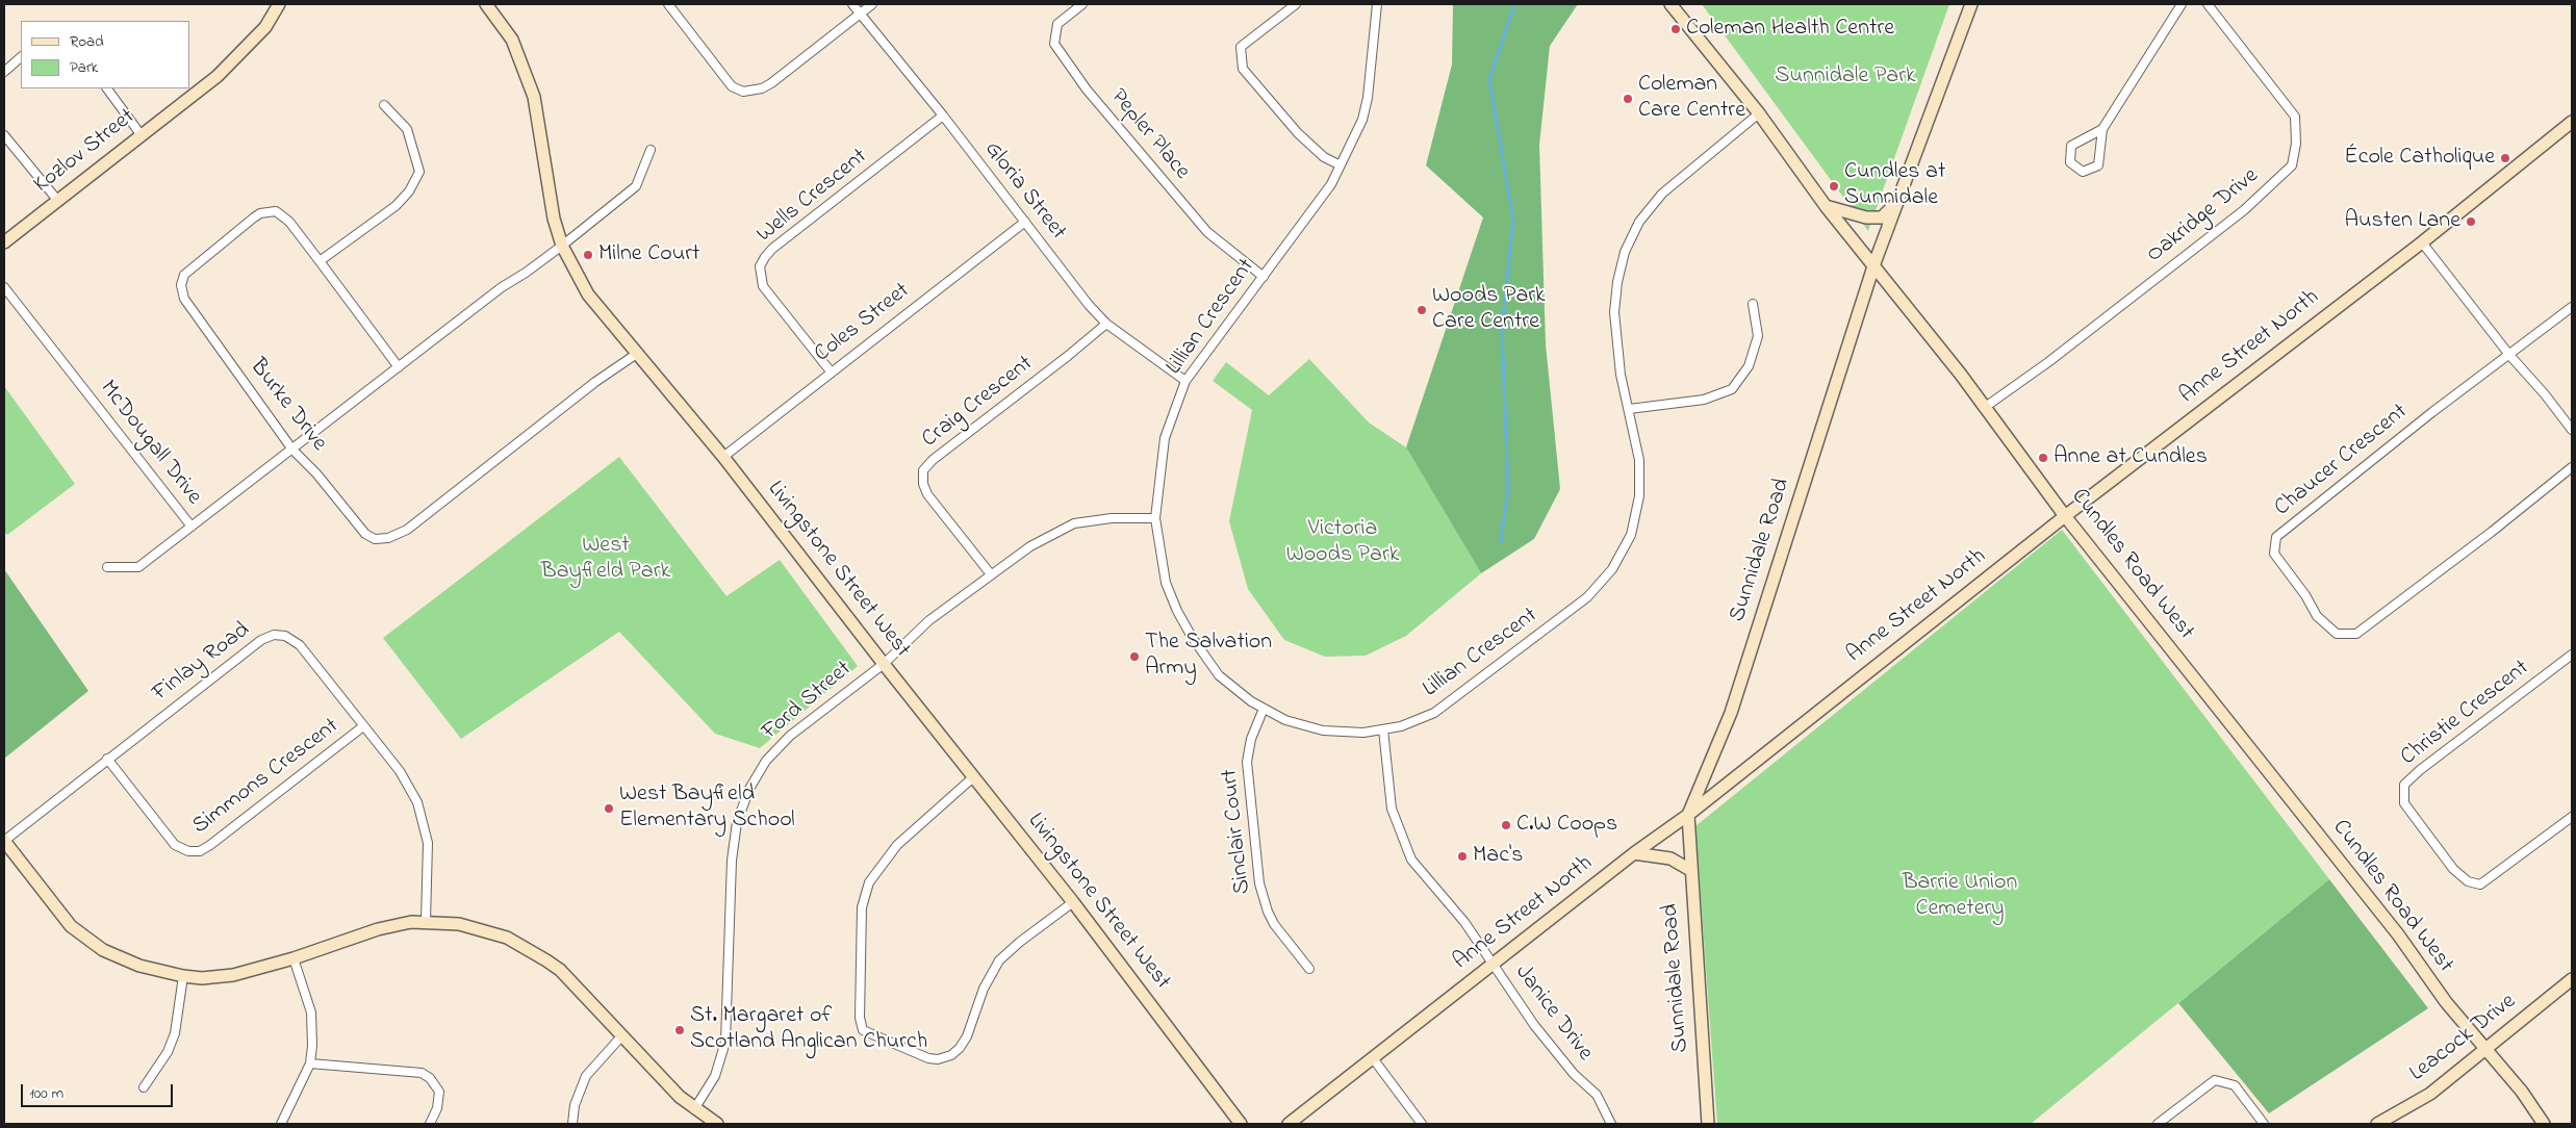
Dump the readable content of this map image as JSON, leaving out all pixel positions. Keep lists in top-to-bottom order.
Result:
{
  "streets": {
    "street": [
      "Pepler Place",
      "Kozlov Street",
      "Gloria Street",
      "Wells Crescent",
      "Oakridge Drive",
      "Lillian Crescent",
      "Coles Street",
      "Anne Street North",
      "Craig Crescent",
      "Burke Drive",
      "McDougall Drive",
      "Chaucer Crescent",
      "Sunnidale Road",
      "Cundles Road West",
      "Livingstone Street West",
      "Finlay Road",
      "Ford Street",
      "Christie Crescent",
      "Simmons Crescent",
      "Sinclair Court",
      "Janice Drive",
      "Leacock Drive"
    ]
  },
  "crossings": [
    ["Pepler Place", "Lillian Crescent"],
    ["Gloria Street", "Wells Crescent"],
    ["Gloria Street", "Lillian Crescent"],
    ["Gloria Street", "Coles Street"],
    ["Gloria Street", "Craig Crescent"],
    ["Wells Crescent", "Coles Street"],
    ["Oakridge Drive", "Cundles Road West"],
    ["Lillian Crescent", "Cundles Road West"],
    ["Lillian Crescent", "Ford Street"],
    ["Lillian Crescent", "Sinclair Court"],
    ["Lillian Crescent", "Janice Drive"],
    ["Coles Street", "Livingstone Street West"],
    ["Anne Street North", "Sunnidale Road"],
    ["Anne Street North", "Cundles Road West"],
    ["Anne Street North", "Janice Drive"],
    ["Craig Crescent", "Ford Street"],
    ["Burke Drive", "McDougall Drive"],
    ["Burke Drive", "Livingstone Street West"],
    ["McDougall Drive", "Livingstone Street West"],
    ["Sunnidale Road", "Cundles Road West"],
    ["Cundles Road West", "Leacock Drive"],
    ["Livingstone Street West", "Ford Street"],
    ["Finlay Road", "Simmons Crescent"]
  ],
  "parks": [
    "Sunnidale Park",
    "Victoria Woods Park",
    "West Bayfield Park",
    "Barrie Union Cemetery"
  ],
  "places": [
    "Coleman Health Centre",
    "Coleman Care Centre",
    "École Catholique",
    "Cundles at Sunnidale",
    "Austen Lane",
    "Milne Court",
    "Woods Park Care Centre",
    "Anne at Cundles",
    "The Salvation Army",
    "West Bayfield Elementary School",
    "C.W Coops",
    "Mac's",
    "St. Margaret of Scotland Anglican Church"
  ],
  "legend": ["Road", "Park"],
  "scale_bar": "100 m"
}
